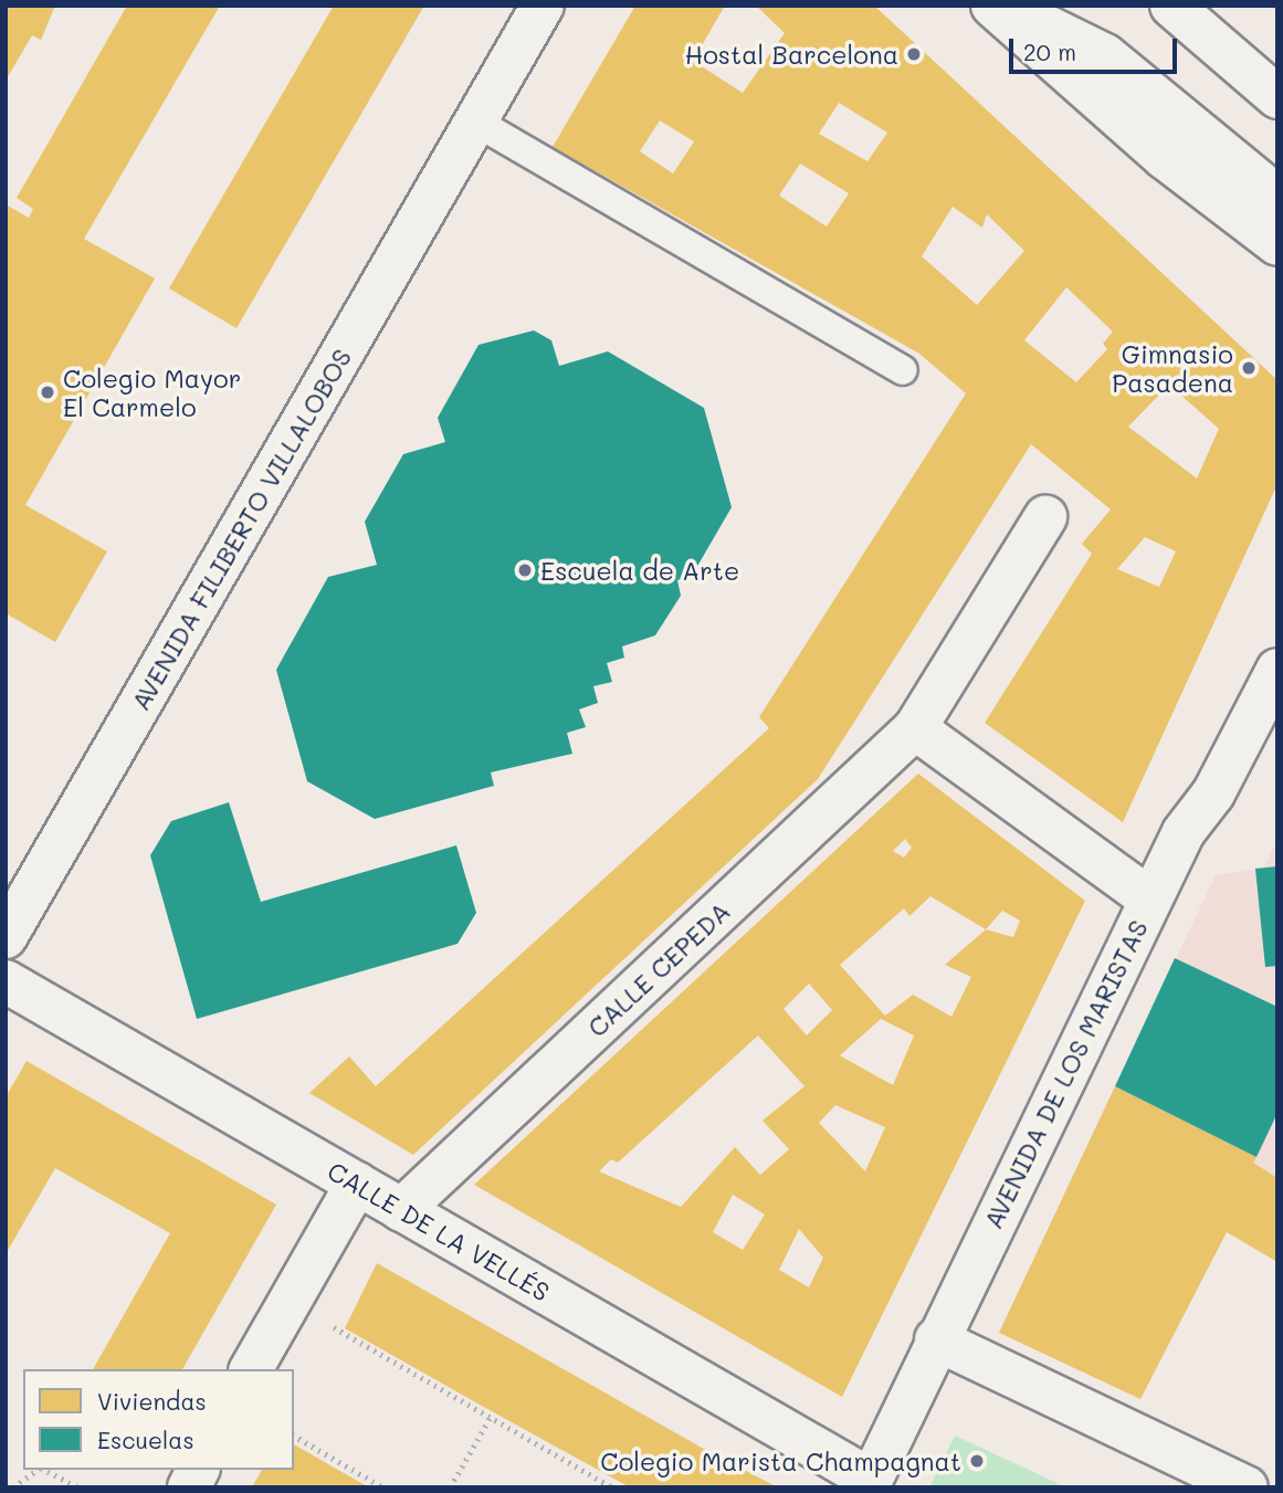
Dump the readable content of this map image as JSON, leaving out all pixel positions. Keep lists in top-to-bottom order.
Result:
{
  "streets": {
    "main road": [
      "AVENIDA FILIBERTO VILLALOBOS",
      "CALLE CEPEDA",
      "AVENIDA DE LOS MARISTAS",
      "CALLE DE LA VELLÉS"
    ]
  },
  "crossings": [
    ["CALLE CEPEDA", "CALLE DE LA VELLÉS"],
    ["AVENIDA DE LOS MARISTAS", "CALLE DE LA VELLÉS"]
  ],
  "places": [
    "Hostal Barcelona",
    "Gimnasio Pasadena",
    "Colegio Mayor El Carmelo",
    "Escuela de Arte",
    "Colegio Marista Champagnat"
  ],
  "legend": ["Viviendas", "Escuelas"],
  "scale_bar": "20 m"
}
